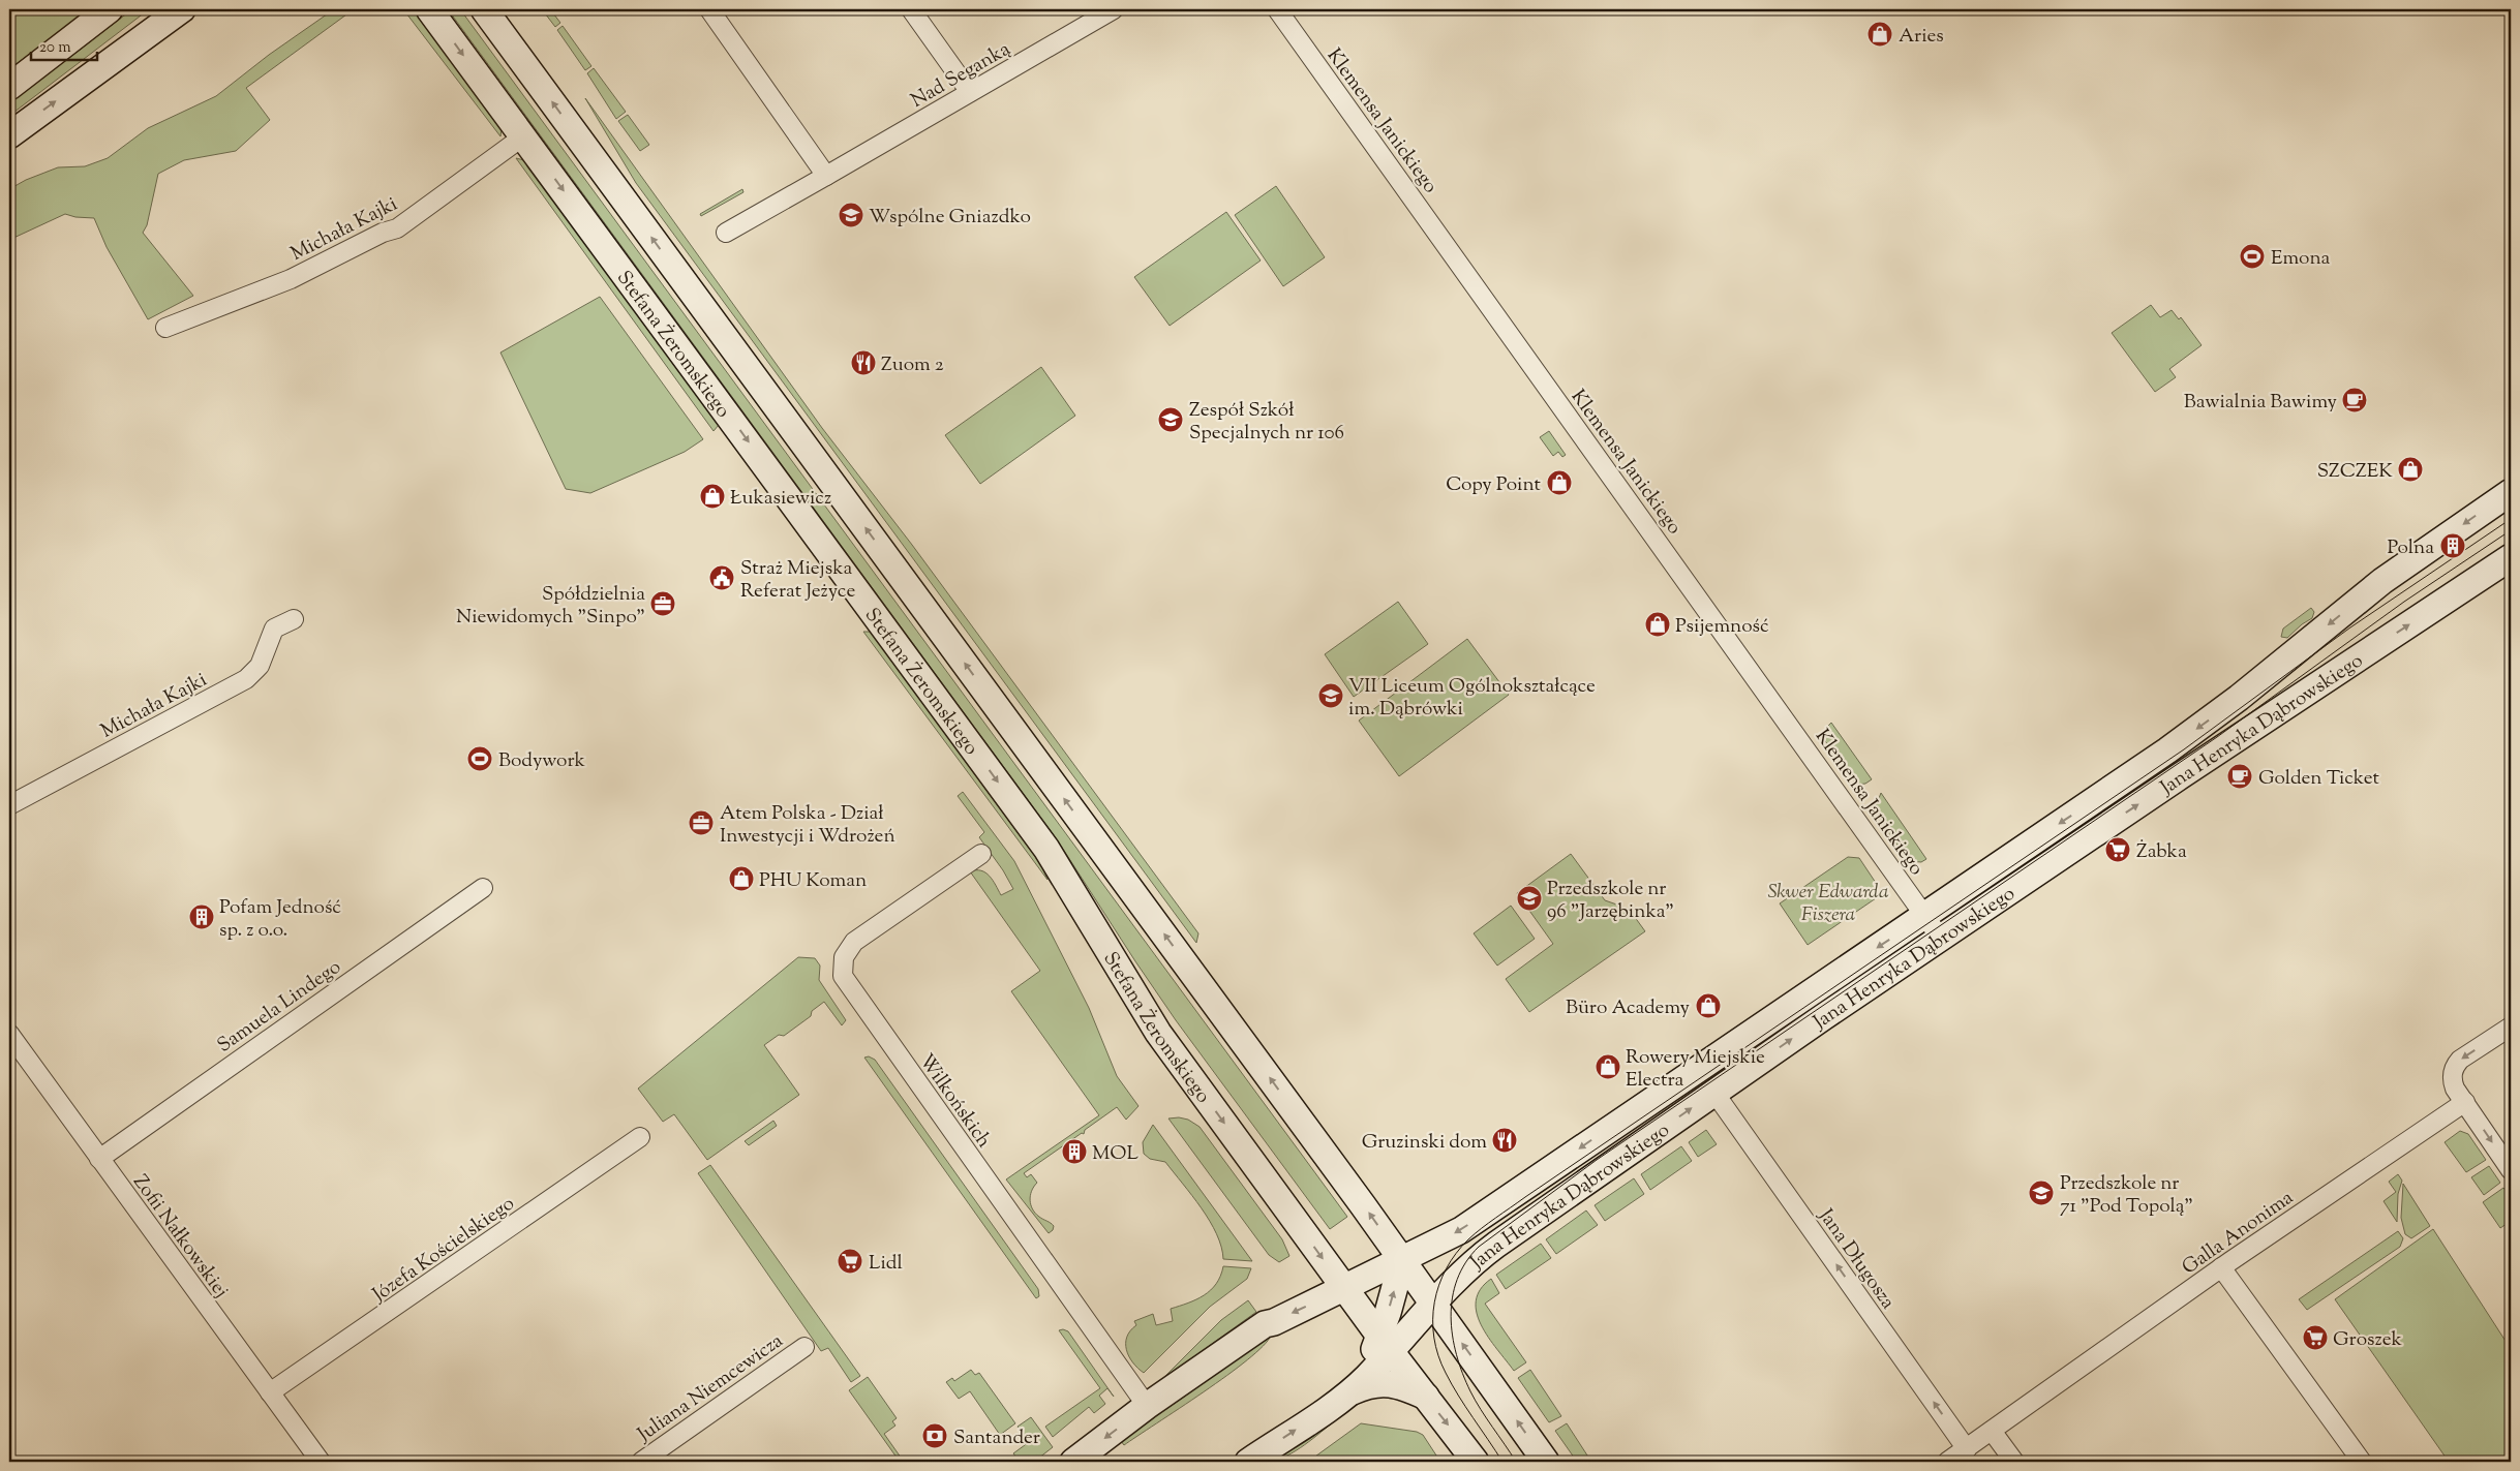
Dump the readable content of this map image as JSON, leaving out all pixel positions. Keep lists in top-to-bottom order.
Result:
{
  "streets": {
    "main road": ["Stefana Żeromskiego", "Jana Henryka Dąbrowskiego"],
    "street": [
      "Nad Seganką",
      "Klemensa Janickiego",
      "Michała Kajki",
      "Samuela Lindego",
      "Wilkońskich",
      "Galla Anonima",
      "Zofii Nałkowskiej",
      "Józefa Kościelskiego",
      "Jana Długosza",
      "Juliana Niemcewicza"
    ]
  },
  "crossings": [
    ["Klemensa Janickiego", "Jana Henryka Dąbrowskiego"],
    ["Michała Kajki", "Stefana Żeromskiego"],
    ["Stefana Żeromskiego", "Jana Henryka Dąbrowskiego"],
    ["Jana Henryka Dąbrowskiego", "Wilkońskich"],
    ["Jana Henryka Dąbrowskiego", "Jana Długosza"],
    ["Samuela Lindego", "Zofii Nałkowskiej"],
    ["Galla Anonima", "Jana Długosza"],
    ["Zofii Nałkowskiej", "Józefa Kościelskiego"]
  ],
  "one_way": ["Jana Długosza"],
  "parks": ["Skwer Edwarda Fiszera"],
  "places": {
    "shop": [
      "Aries",
      "SZCZEK",
      "Copy Point",
      "Łukasiewicz",
      "Psijemność",
      "PHU Koman",
      "Büro Academy",
      "Rowery Miejskie Electra"
    ],
    "school or university": [
      "Wspólne Gniazdko",
      "Zespół Szkół Specjalnych nr 106",
      "VII Liceum Ogólnokształcące im. Dąbrówki",
      "Przedszkole nr 96 \"Jarzębinka\"",
      "Przedszkole nr 71 \"Pod Topolą\""
    ],
    "sports": ["Emona", "Bodywork"],
    "restaurant": ["Zuom 2", "Gruzinski dom"],
    "cafe": ["Bawialnia Bawimy", "Golden Ticket"],
    "building": ["Polna", "Pofam Jedność sp. z o.o.", "MOL"],
    "public building": ["Straż Miejska Referat Jeżyce"],
    "office": ["Spółdzielnia Niewidomych \"Sinpo\"", "Atem Polska - Dział Inwestycji i Wdrożeń"],
    "supermarket": ["Żabka", "Lidl", "Groszek"],
    "bank": ["Santander"]
  },
  "scale_bar": "20 m"
}
